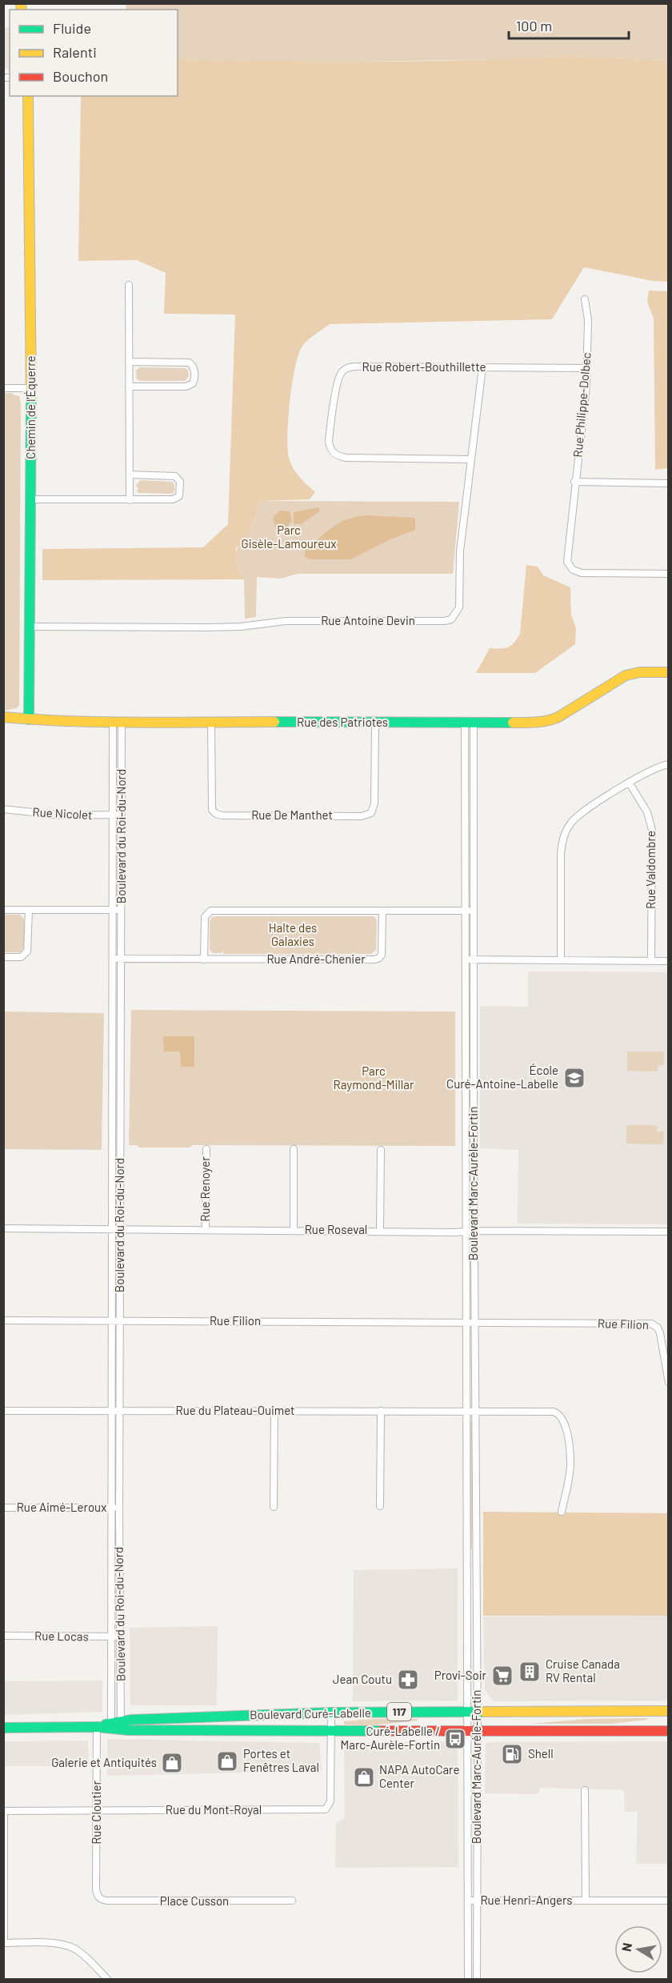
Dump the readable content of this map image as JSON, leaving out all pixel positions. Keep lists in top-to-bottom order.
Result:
{
  "streets": {
    "street": [
      "Rue Robert-Bouthillette",
      "Rue Philippe-Dolbec",
      "Chemin de l'Équerre",
      "Rue Antoine Devin",
      "Rue des Patriotes",
      "Rue Nicolet",
      "Rue De Manthet",
      "Boulevard du Roi-du-Nord",
      "Rue Valdombre",
      "Rue André-Chenier",
      "Boulevard Marc-Aurèle-Fortin",
      "Rue Renoyer",
      "Rue Roseval",
      "Rue Filion",
      "Rue du Plateau-Ouimet",
      "Rue Aimé-Leroux",
      "Rue Locas",
      "117",
      "Boulevard Curé-Labelle",
      "Rue du Mont-Royal",
      "Rue Cloutier",
      "Rue Henri-Angers",
      "Place Cusson"
    ]
  },
  "crossings": [
    ["Rue Robert-Bouthillette", "Rue Philippe-Dolbec"],
    ["Rue Robert-Bouthillette", "Rue Antoine Devin"],
    ["Chemin de l'Équerre", "Rue Antoine Devin"],
    ["Chemin de l'Équerre", "Rue des Patriotes"],
    ["Rue des Patriotes", "Rue De Manthet"],
    ["Rue des Patriotes", "Boulevard du Roi-du-Nord"],
    ["Rue des Patriotes", "Boulevard Marc-Aurèle-Fortin"],
    ["Rue Nicolet", "Boulevard du Roi-du-Nord"],
    ["Boulevard du Roi-du-Nord", "Rue André-Chenier"],
    ["Boulevard du Roi-du-Nord", "Rue Roseval"],
    ["Boulevard du Roi-du-Nord", "Rue Filion"],
    ["Boulevard du Roi-du-Nord", "Rue du Plateau-Ouimet"],
    ["Boulevard du Roi-du-Nord", "Rue Aimé-Leroux"],
    ["Boulevard du Roi-du-Nord", "Rue Locas"],
    ["Boulevard du Roi-du-Nord", "Boulevard Curé-Labelle"],
    ["Boulevard Marc-Aurèle-Fortin", "Rue Roseval"],
    ["Boulevard Marc-Aurèle-Fortin", "Rue Filion"],
    ["Boulevard Marc-Aurèle-Fortin", "Rue du Plateau-Ouimet"],
    ["Boulevard Marc-Aurèle-Fortin", "Boulevard Curé-Labelle"],
    ["Boulevard Marc-Aurèle-Fortin", "Rue Henri-Angers"],
    ["Rue Renoyer", "Rue Roseval"],
    ["Boulevard Curé-Labelle", "Rue du Mont-Royal"],
    ["Boulevard Curé-Labelle", "Rue Cloutier"],
    ["Rue du Mont-Royal", "Rue Cloutier"],
    ["Rue Cloutier", "Place Cusson"]
  ],
  "parks": ["Parc Gisèle-Lamoureux", "Halte des Galaxies", "Parc Raymond-Millar"],
  "places": {
    "school or university": ["École Curé-Antoine-Labelle"],
    "building": ["Cruise Canada RV Rental"],
    "supermarket": ["Provi-Soir"],
    "pharmacy": ["Jean Coutu"],
    "bus stop": ["Curé-Labelle / Marc-Aurèle-Fortin"],
    "fuel station": ["Shell"],
    "shop": ["Portes et Fenêtres Laval", "Galerie et Antiquités", "NAPA AutoCare Center"]
  },
  "legend": ["Fluide", "Ralenti", "Bouchon"],
  "scale_bar": "100 m",
  "north": "left"
}
